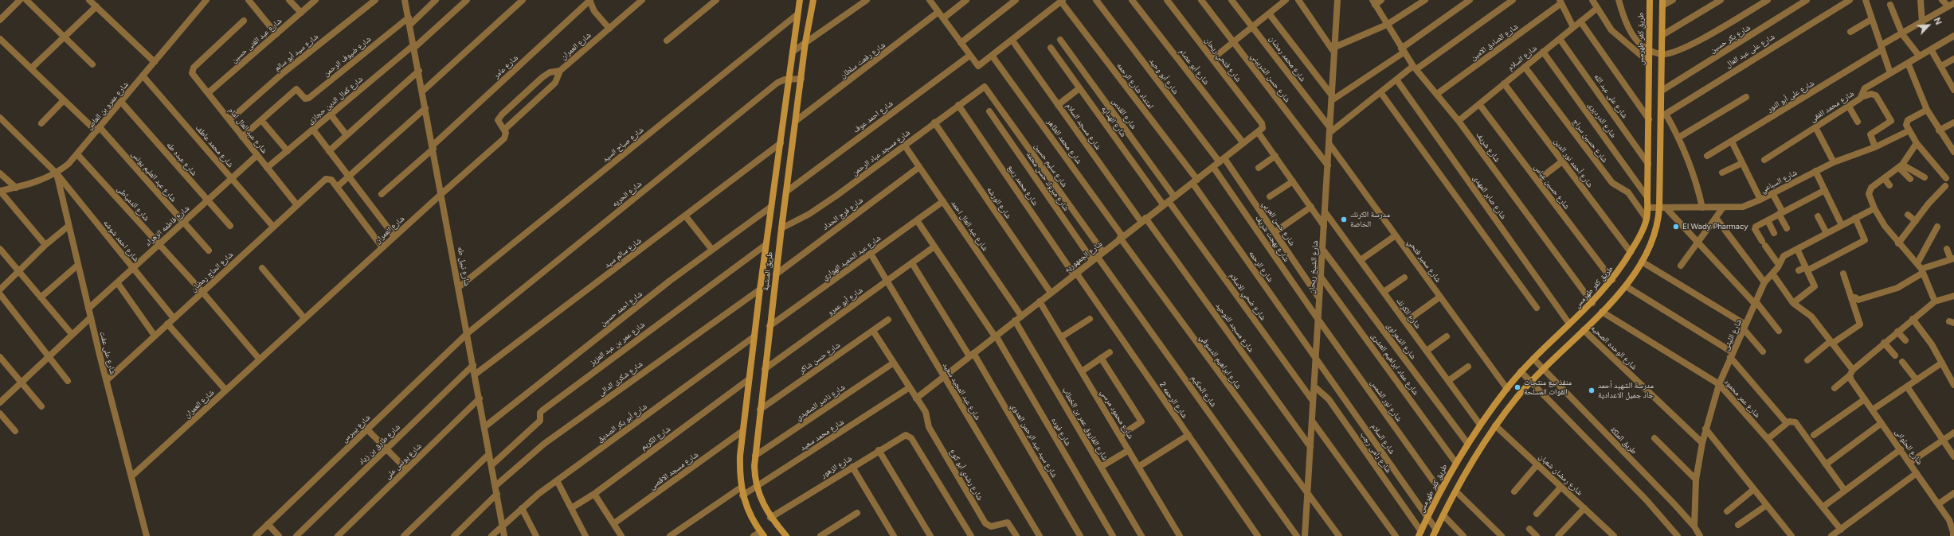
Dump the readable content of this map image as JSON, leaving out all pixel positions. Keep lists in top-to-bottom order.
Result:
{
  "streets": {
    "street": [
      "طريق كفر طهرمس",
      "شارع بكر حسين",
      "شارع عبد الغنى حسين",
      "شارع الصادق الامين",
      "شارع العمران",
      "شارع على عبد العال",
      "شارع سيد أبو سالم",
      "شارع ضيوف الرحمن",
      "شارع السلام",
      "شارع محمد رمضان",
      "شارع فتحي ريحان",
      "شارع رفعت سلطان",
      "شارع عامر",
      "شارع أبو عصام",
      "شارع أبو وحيد",
      "شارع حسن الشربيني",
      "امتداد شارع الرحمه",
      "شارع على عبد الله",
      "شارع على أبو النور",
      "شارع كمال الدين حجازى",
      "شارع عمرو بن العاص",
      "شارع محمد الفقى",
      "شارع القدس",
      "شارع احمد عوف",
      "شارع الدرديرى",
      "شارع الهدايه",
      "شارع مسجد السلام",
      "شارع عبد العال امام",
      "شارع حسين سراج",
      "شارع محمد الطاهر",
      "شارع صباح السيد",
      "شارع محمد عاطف",
      "شارع شريف",
      "شارع مسجد عباد الرحمن",
      "شارع عبده طه",
      "شارع أحمد نور الدين",
      "شارع سليم حسين",
      "شارع عبد العليم يونس",
      "شارع مبروك حسن محمد",
      "شارع السباعي",
      "شارع محمد ربيع",
      "شارع حسين عباس",
      "شارع الحريه",
      "شارع صابر المهدى",
      "شارع الورشه",
      "شارع الدمياطى",
      "شارع فرج الحداد",
      "شارع حسن العربي",
      "شارع فاطمه الزهراء",
      "شارع عبد العال احمد",
      "شارع بهجت شريف",
      "شارع احمد شوشه",
      "شارع سالم سيد",
      "شارع الجمهوريه",
      "شارع عبد الحميد الهواري",
      "شارع سمير فتحي",
      "شارع نبيل طه",
      "شارع الرحمه",
      "شارع الشيخ ريحان",
      "طريق المنشية",
      "شارع الحاج رمضان",
      "شارع ضحي الاسلام",
      "شارع أبو عمرو",
      "شارع احمد حسين",
      "شارع الكرنك",
      "شارع مسجد التوحيد",
      "شارع الليثى",
      "شارع الشعراوى",
      "شارع عمر بن عبد العزيز",
      "شارع الوحده الصحيه",
      "شارع على عفت",
      "شارع حسن شاكر",
      "شارع ابراهيم الدسوقي",
      "شارع عماد ابراهيم العشرى",
      "شارع شكرى الدالى",
      "شارع عبد المجيد سعيد",
      "شارع الحكيم",
      "شارع عمر محمود",
      "شارع الرحمه 2",
      "شارع نور الشمس",
      "شارع ناصر الصعيدي",
      "شارع محمود مرسي",
      "شارع أبو بكر الصديق",
      "شارع الفاروق عمر بن الخطاب",
      "شارع بيبرس",
      "شارع فوده",
      "شارع محمد سعيد",
      "شارع الكريم",
      "شارع سيد عبد الرحمن العدوي",
      "طريق الملكة",
      "شارع طارق بن زياد",
      "شارع الحلوانى",
      "شارع رامى رجب",
      "شارع يونس على",
      "شارع الزهور",
      "شارع مسجد الاقصى",
      "شارع رشدي أبو كوع",
      "شارع رمضان شعبان"
    ]
  },
  "crossings": [
    ["طريق كفر طهرمس", "شارع السلام"],
    ["طريق كفر طهرمس", "شارع على عبد الله"],
    ["طريق كفر طهرمس", "شارع الدرديرى"],
    ["طريق كفر طهرمس", "شارع حسين سراج"],
    ["طريق كفر طهرمس", "شارع شريف"],
    ["طريق كفر طهرمس", "شارع أحمد نور الدين"],
    ["طريق كفر طهرمس", "شارع السباعي"],
    ["طريق كفر طهرمس", "شارع حسين عباس"],
    ["طريق كفر طهرمس", "شارع صابر المهدى"],
    ["طريق كفر طهرمس", "شارع سمير فتحي"],
    ["طريق كفر طهرمس", "شارع الكرنك"],
    ["طريق كفر طهرمس", "شارع الشعراوى"],
    ["طريق كفر طهرمس", "شارع عماد ابراهيم العشرى"],
    ["طريق كفر طهرمس", "شارع نور الشمس"],
    ["طريق كفر طهرمس", "طريق الملكة"],
    ["طريق كفر طهرمس", "شارع رامى رجب"],
    ["شارع عبد الغنى حسين", "شارع عبد العال امام"],
    ["شارع الصادق الامين", "شارع شريف"],
    ["شارع العمران", "شارع الدمياطى"],
    ["شارع العمران", "شارع نبيل طه"],
    ["شارع العمران", "شارع على عفت"],
    ["شارع سيد أبو سالم", "شارع عبد العال امام"],
    ["شارع ضيوف الرحمن", "شارع نبيل طه"],
    ["شارع السلام", "شارع على عبد الله"],
    ["شارع السلام", "شارع الدرديرى"],
    ["شارع السلام", "شارع حسين سراج"],
    ["شارع السلام", "شارع شريف"],
    ["شارع السلام", "شارع أحمد نور الدين"],
    ["شارع السلام", "شارع حسين عباس"],
    ["شارع السلام", "شارع الرحمه"],
    ["شارع السلام", "شارع الشيخ ريحان"],
    ["شارع محمد رمضان", "شارع الشيخ ريحان"],
    ["شارع فتحي ريحان", "شارع الجمهوريه"],
    ["شارع فتحي ريحان", "شارع الشيخ ريحان"],
    ["شارع رفعت سلطان", "طريق المنشية"],
    ["شارع عامر", "شارع نبيل طه"],
    ["شارع أبو عصام", "شارع الجمهوريه"],
    ["شارع أبو وحيد", "شارع حسن العربي"],
    ["شارع أبو وحيد", "شارع الجمهوريه"],
    ["شارع حسن الشربيني", "شارع الشيخ ريحان"],
    ["امتداد شارع الرحمه", "شارع الجمهوريه"],
    ["امتداد شارع الرحمه", "شارع الرحمه"],
    ["شارع كمال الدين حجازى", "شارع عبد العال امام"],
    ["شارع كمال الدين حجازى", "شارع نبيل طه"],
    ["شارع عمرو بن العاص", "شارع محمد عاطف"],
    ["شارع عمرو بن العاص", "شارع عبده طه"],
    ["شارع عمرو بن العاص", "شارع عبد العليم يونس"],
    ["شارع عمرو بن العاص", "شارع الدمياطى"],
    ["شارع عمرو بن العاص", "شارع احمد شوشه"],
    ["شارع عمرو بن العاص", "شارع على عفت"],
    ["شارع القدس", "شارع الجمهوريه"],
    ["شارع احمد عوف", "طريق المنشية"],
    ["شارع الهدايه", "شارع الجمهوريه"],
    ["شارع الهدايه", "شارع ضحي الاسلام"],
    ["شارع مسجد السلام", "شارع الجمهوريه"],
    ["شارع مسجد السلام", "شارع مسجد التوحيد"],
    ["شارع عبد العال امام", "شارع فاطمه الزهراء"],
    ["شارع عبد العال امام", "شارع الحاج رمضان"],
    ["شارع محمد الطاهر", "شارع الجمهوريه"],
    ["شارع محمد الطاهر", "شارع ابراهيم الدسوقي"],
    ["شارع صباح السيد", "شارع نبيل طه"],
    ["شارع صباح السيد", "طريق المنشية"],
    ["شارع محمد عاطف", "شارع فاطمه الزهراء"],
    ["شارع محمد عاطف", "شارع الحاج رمضان"],
    ["شارع مسجد عباد الرحمن", "شارع سليم حسين"],
    ["شارع مسجد عباد الرحمن", "شارع محمد ربيع"],
    ["شارع مسجد عباد الرحمن", "شارع الورشه"],
    ["شارع مسجد عباد الرحمن", "شارع عبد العال احمد"],
    ["شارع مسجد عباد الرحمن", "طريق المنشية"],
    ["شارع عبده طه", "شارع فاطمه الزهراء"],
    ["شارع سليم حسين", "شارع الجمهوريه"],
    ["شارع عبد العليم يونس", "شارع فاطمه الزهراء"],
    ["شارع مبروك حسن محمد", "شارع الجمهوريه"],
    ["شارع مبروك حسن محمد", "شارع الحكيم"],
    ["شارع محمد ربيع", "شارع الجمهوريه"],
    ["شارع محمد ربيع", "شارع الرحمه 2"],
    ["شارع الحريه", "شارع نبيل طه"],
    ["شارع الحريه", "طريق المنشية"],
    ["شارع الحريه", "شارع بيبرس"],
    ["شارع الورشه", "شارع الجمهوريه"],
    ["شارع الدمياطى", "شارع فاطمه الزهراء"],
    ["شارع الدمياطى", "شارع الحاج رمضان"],
    ["شارع فرج الحداد", "شارع عبد العال احمد"],
    ["شارع فرج الحداد", "طريق المنشية"],
    ["شارع حسن العربي", "شارع الجمهوريه"],
    ["شارع حسن العربي", "شارع الشيخ ريحان"],
    ["شارع فاطمه الزهراء", "شارع احمد شوشه"],
    ["شارع فاطمه الزهراء", "شارع على عفت"],
    ["شارع عبد العال احمد", "شارع الجمهوريه"],
    ["شارع عبد العال احمد", "شارع عبد الحميد الهواري"],
    ["شارع بهجت شريف", "شارع الجمهوريه"],
    ["شارع بهجت شريف", "شارع الشيخ ريحان"],
    ["شارع بهجت شريف", "شارع نور الشمس"],
    ["شارع احمد شوشه", "شارع الحاج رمضان"],
    ["شارع احمد شوشه", "شارع على عفت"],
    ["شارع سالم سيد", "شارع نبيل طه"],
    ["شارع سالم سيد", "طريق المنشية"],
    ["شارع الجمهوريه", "شارع الرحمه"],
    ["شارع الجمهوريه", "شارع ضحي الاسلام"],
    ["شارع الجمهوريه", "شارع مسجد التوحيد"],
    ["شارع الجمهوريه", "شارع ابراهيم الدسوقي"],
    ["شارع الجمهوريه", "شارع عبد المجيد سعيد"],
    ["شارع الجمهوريه", "شارع الحكيم"],
    ["شارع الجمهوريه", "شارع الرحمه 2"],
    ["شارع الجمهوريه", "شارع محمود مرسي"],
    ["شارع الجمهوريه", "شارع الفاروق عمر بن الخطاب"],
    ["شارع الجمهوريه", "شارع فوده"],
    ["شارع الجمهوريه", "شارع سيد عبد الرحمن العدوي"],
    ["شارع الجمهوريه", "شارع رشدي أبو كوع"],
    ["شارع عبد الحميد الهواري", "طريق المنشية"],
    ["شارع عبد الحميد الهواري", "شارع عبد المجيد سعيد"],
    ["شارع عبد الحميد الهواري", "شارع فوده"],
    ["شارع سمير فتحي", "شارع الشيخ ريحان"],
    ["شارع نبيل طه", "شارع احمد حسين"],
    ["شارع نبيل طه", "شارع عمر بن عبد العزيز"],
    ["شارع نبيل طه", "شارع شكرى الدالى"],
    ["شارع نبيل طه", "شارع أبو بكر الصديق"],
    ["شارع نبيل طه", "شارع بيبرس"],
    ["شارع نبيل طه", "شارع طارق بن زياد"],
    ["شارع نبيل طه", "شارع يونس على"],
    ["شارع الرحمه", "شارع الشيخ ريحان"],
    ["شارع الشيخ ريحان", "شارع ضحي الاسلام"],
    ["شارع الشيخ ريحان", "شارع الكرنك"],
    ["شارع الشيخ ريحان", "شارع مسجد التوحيد"],
    ["شارع الشيخ ريحان", "شارع الشعراوى"],
    ["شارع الشيخ ريحان", "شارع ابراهيم الدسوقي"],
    ["شارع الشيخ ريحان", "شارع عماد ابراهيم العشرى"],
    ["شارع الشيخ ريحان", "شارع نور الشمس"],
    ["شارع الشيخ ريحان", "شارع رامى رجب"],
    ["طريق المنشية", "شارع أبو عمرو"],
    ["طريق المنشية", "شارع احمد حسين"],
    ["طريق المنشية", "شارع عمر بن عبد العزيز"],
    ["طريق المنشية", "شارع حسن شاكر"],
    ["طريق المنشية", "شارع شكرى الدالى"],
    ["طريق المنشية", "شارع ناصر الصعيدي"],
    ["طريق المنشية", "شارع أبو بكر الصديق"],
    ["طريق المنشية", "شارع محمد سعيد"],
    ["طريق المنشية", "شارع الكريم"],
    ["طريق المنشية", "شارع الزهور"],
    ["طريق المنشية", "شارع مسجد الاقصى"],
    ["شارع الحاج رمضان", "شارع على عفت"],
    ["شارع أبو عمرو", "شارع عبد المجيد سعيد"],
    ["شارع أبو عمرو", "شارع فوده"],
    ["شارع أبو عمرو", "شارع سيد عبد الرحمن العدوي"],
    ["شارع الليثى", "شارع الوحده الصحيه"],
    ["شارع الليثى", "شارع عمر محمود"],
    ["شارع الليثى", "طريق الملكة"],
    ["شارع الليثى", "شارع الحلوانى"]
  ],
  "places": [
    "مدرسة الكرنك الخاصة",
    "El Wady Pharmacy",
    "منفذ بيع منتجات القوات المسلحة",
    "مدرسة الشهيد أحمد جاد جميل الاعدادية"
  ],
  "north": "top right"
}
